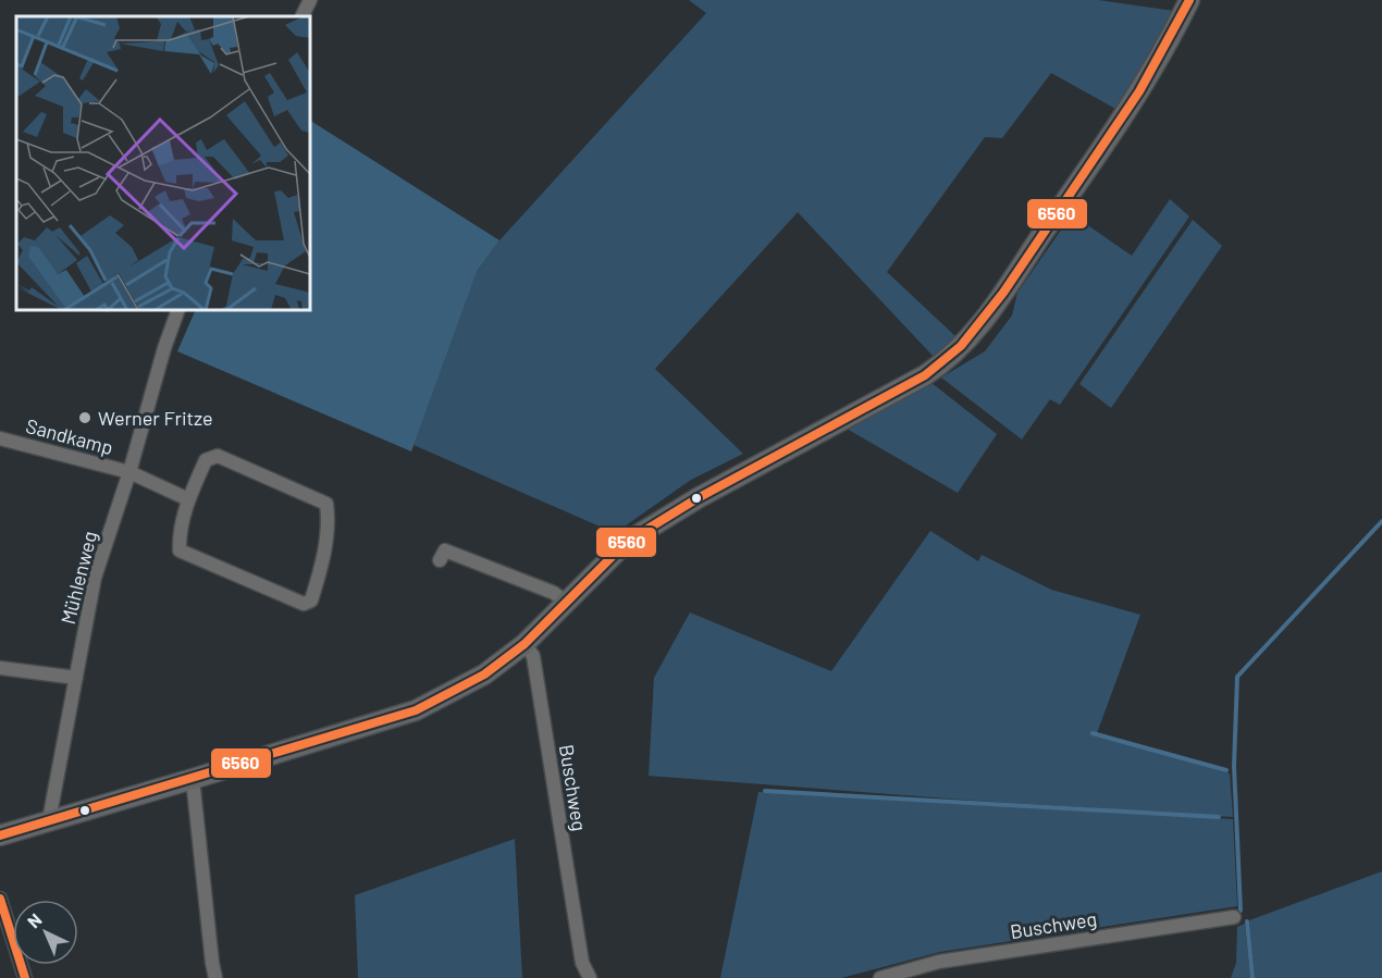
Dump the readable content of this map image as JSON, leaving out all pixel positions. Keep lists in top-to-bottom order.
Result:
{
  "streets": {
    "street": ["Sandkamp", "Mühlenweg", "Buschweg"]
  },
  "crossings": [
    ["Sandkamp", "Mühlenweg"]
  ],
  "places": ["Werner Fritze"],
  "lines": ["transit line 6560"],
  "north": "top left"
}
